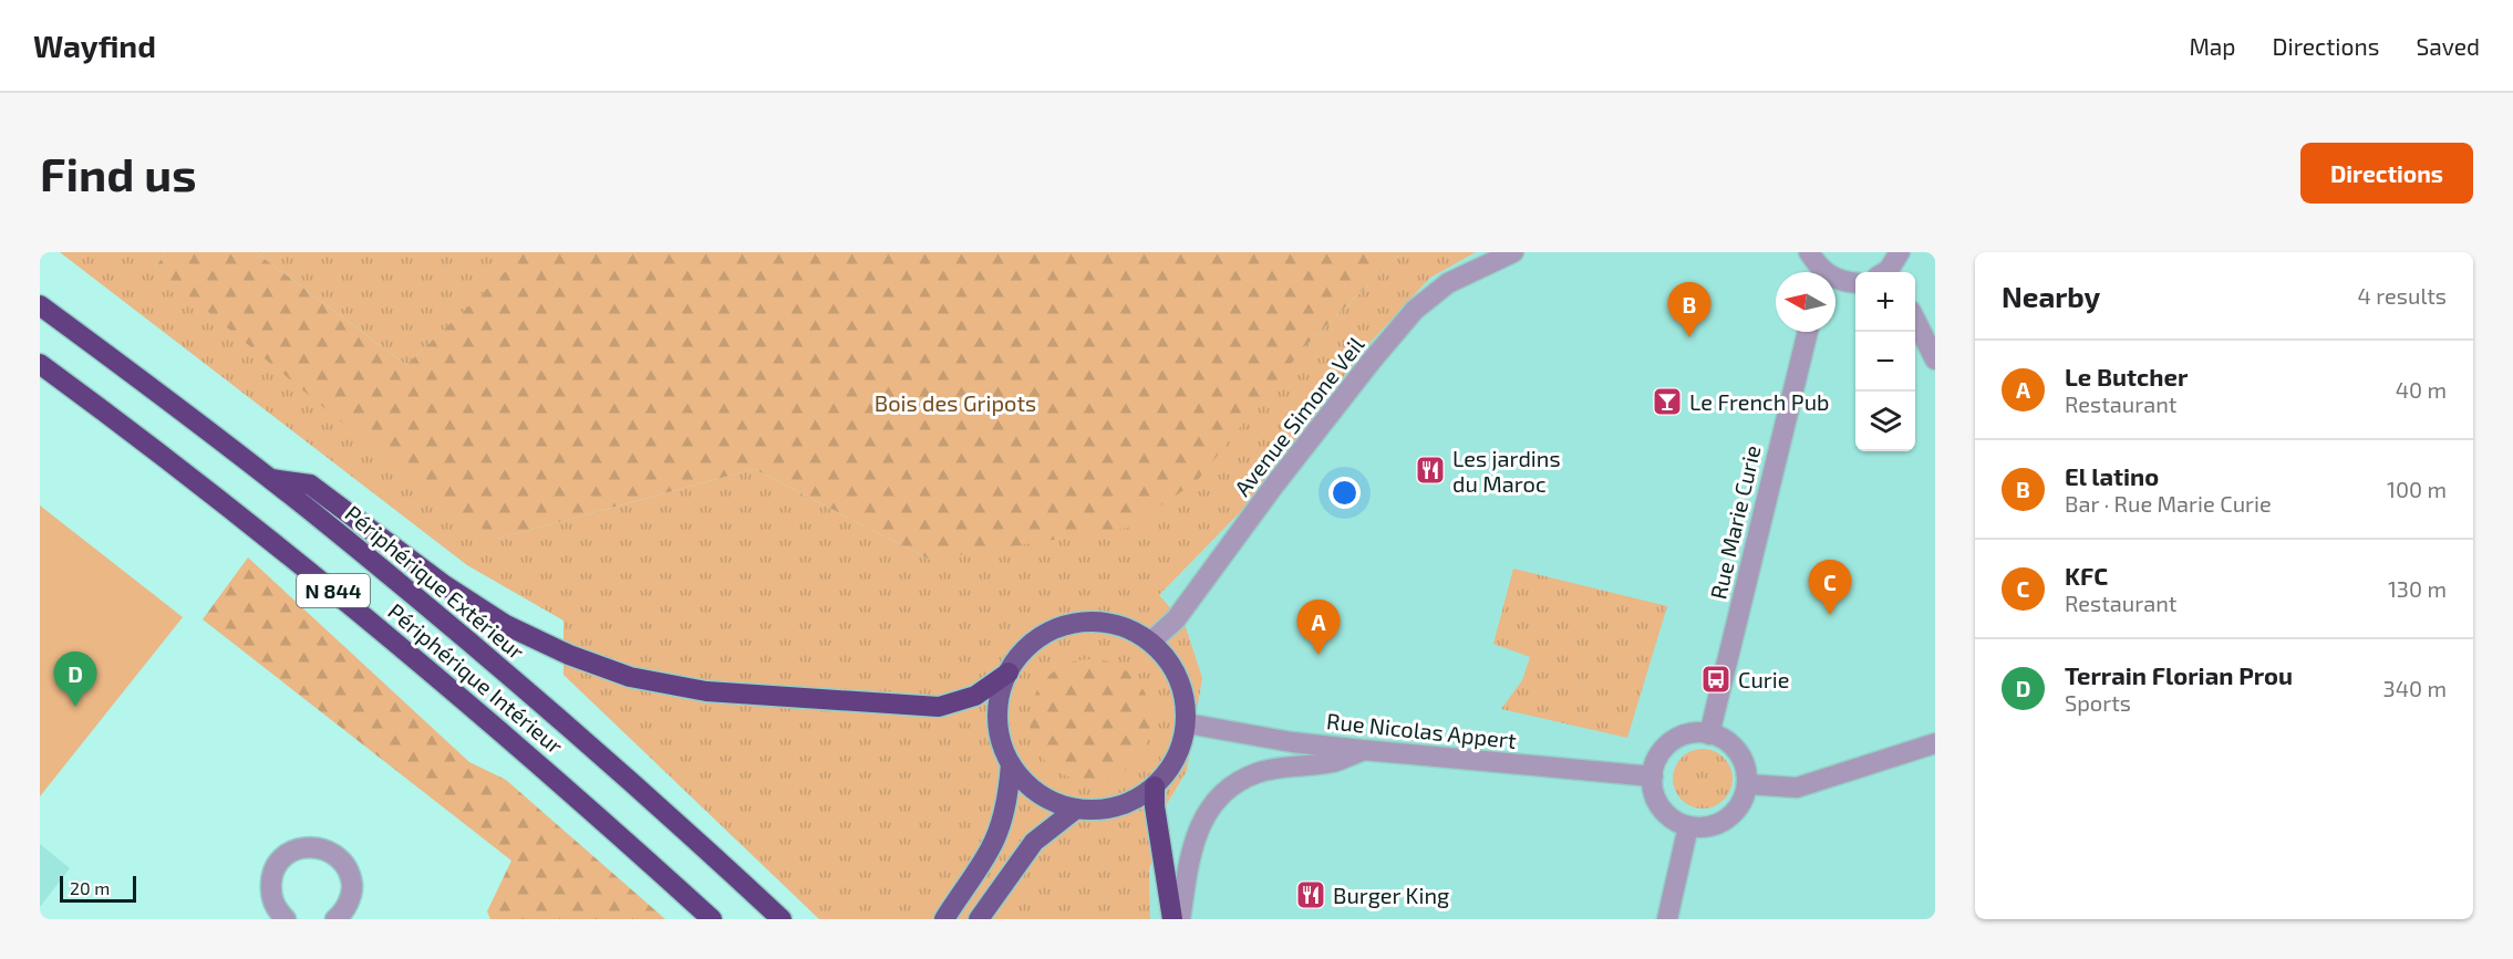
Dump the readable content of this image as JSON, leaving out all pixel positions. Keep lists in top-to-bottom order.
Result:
{
  "streets": {
    "highway": ["Périphérique Extérieur", "N 844", "Périphérique Intérieur"],
    "street": ["Avenue Simone Veil", "Rue Marie Curie", "Rue Nicolas Appert"]
  },
  "crossings": [
    ["Avenue Simone Veil", "Rue Nicolas Appert"],
    ["Rue Marie Curie", "Rue Nicolas Appert"]
  ],
  "parks": ["Bois des Gripots"],
  "places": {
    "bar": ["Le French Pub"],
    "restaurant": ["Les jardins du Maroc", "Burger King"],
    "bus stop": ["Curie"]
  },
  "scale_bar": "20 m",
  "north": "left",
  "page": {
    "header": "Wayfind",
    "nav": ["Map", "Directions", "Saved"],
    "buttons": "Directions",
    "title": "Find us",
    "heading": ["Nearby", "4 results"],
    "map_buttons": ["+", "−"],
    "pins": [
      "B",
      "C",
      "A",
      "D"
    ],
    "list": [
      {
        "mark": "A",
        "name": "Le Butcher",
        "note": "Restaurant",
        "value": "40 m"
      },
      {
        "mark": "B",
        "name": "El latino",
        "note": "Bar · Rue Marie Curie",
        "value": "100 m"
      },
      {
        "mark": "C",
        "name": "KFC",
        "note": "Restaurant",
        "value": "130 m"
      },
      {
        "mark": "D",
        "name": "Terrain Florian Prou",
        "note": "Sports",
        "value": "340 m"
      }
    ],
    "scale": "20 m"
  }
}
